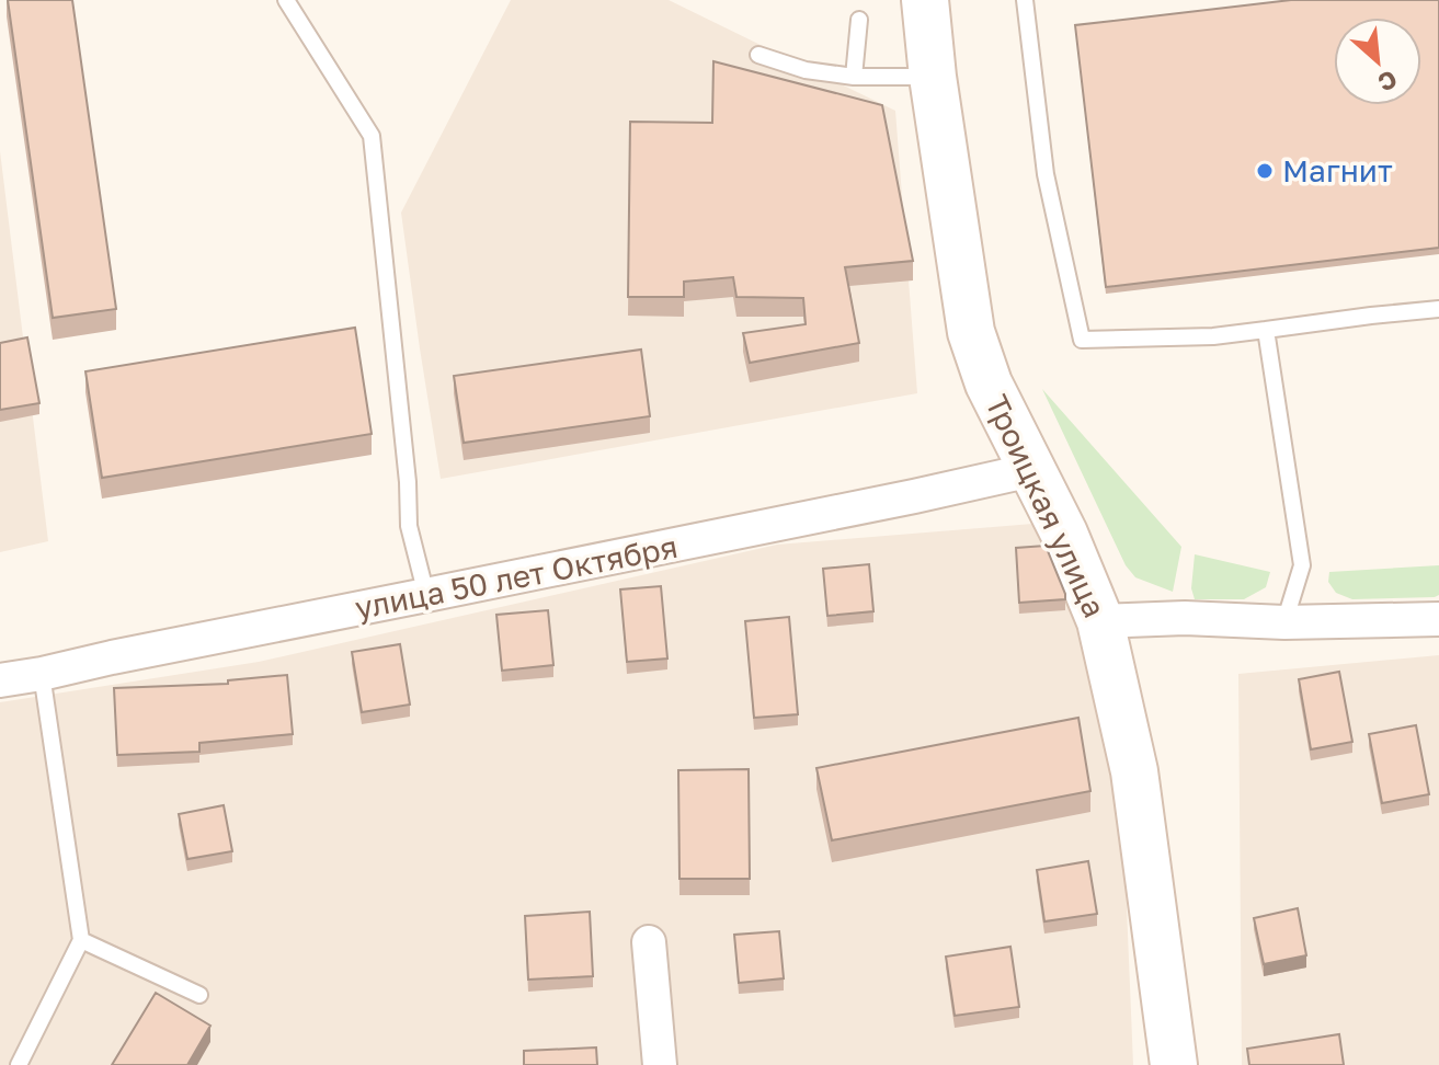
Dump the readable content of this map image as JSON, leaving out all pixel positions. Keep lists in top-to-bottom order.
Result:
{
  "streets": {
    "main road": ["Троицкая улица"],
    "street": ["улица 50 лет Октября"]
  },
  "crossings": [
    ["Троицкая улица", "улица 50 лет Октября"]
  ],
  "places": ["Магнит"],
  "north": "bottom right"
}
